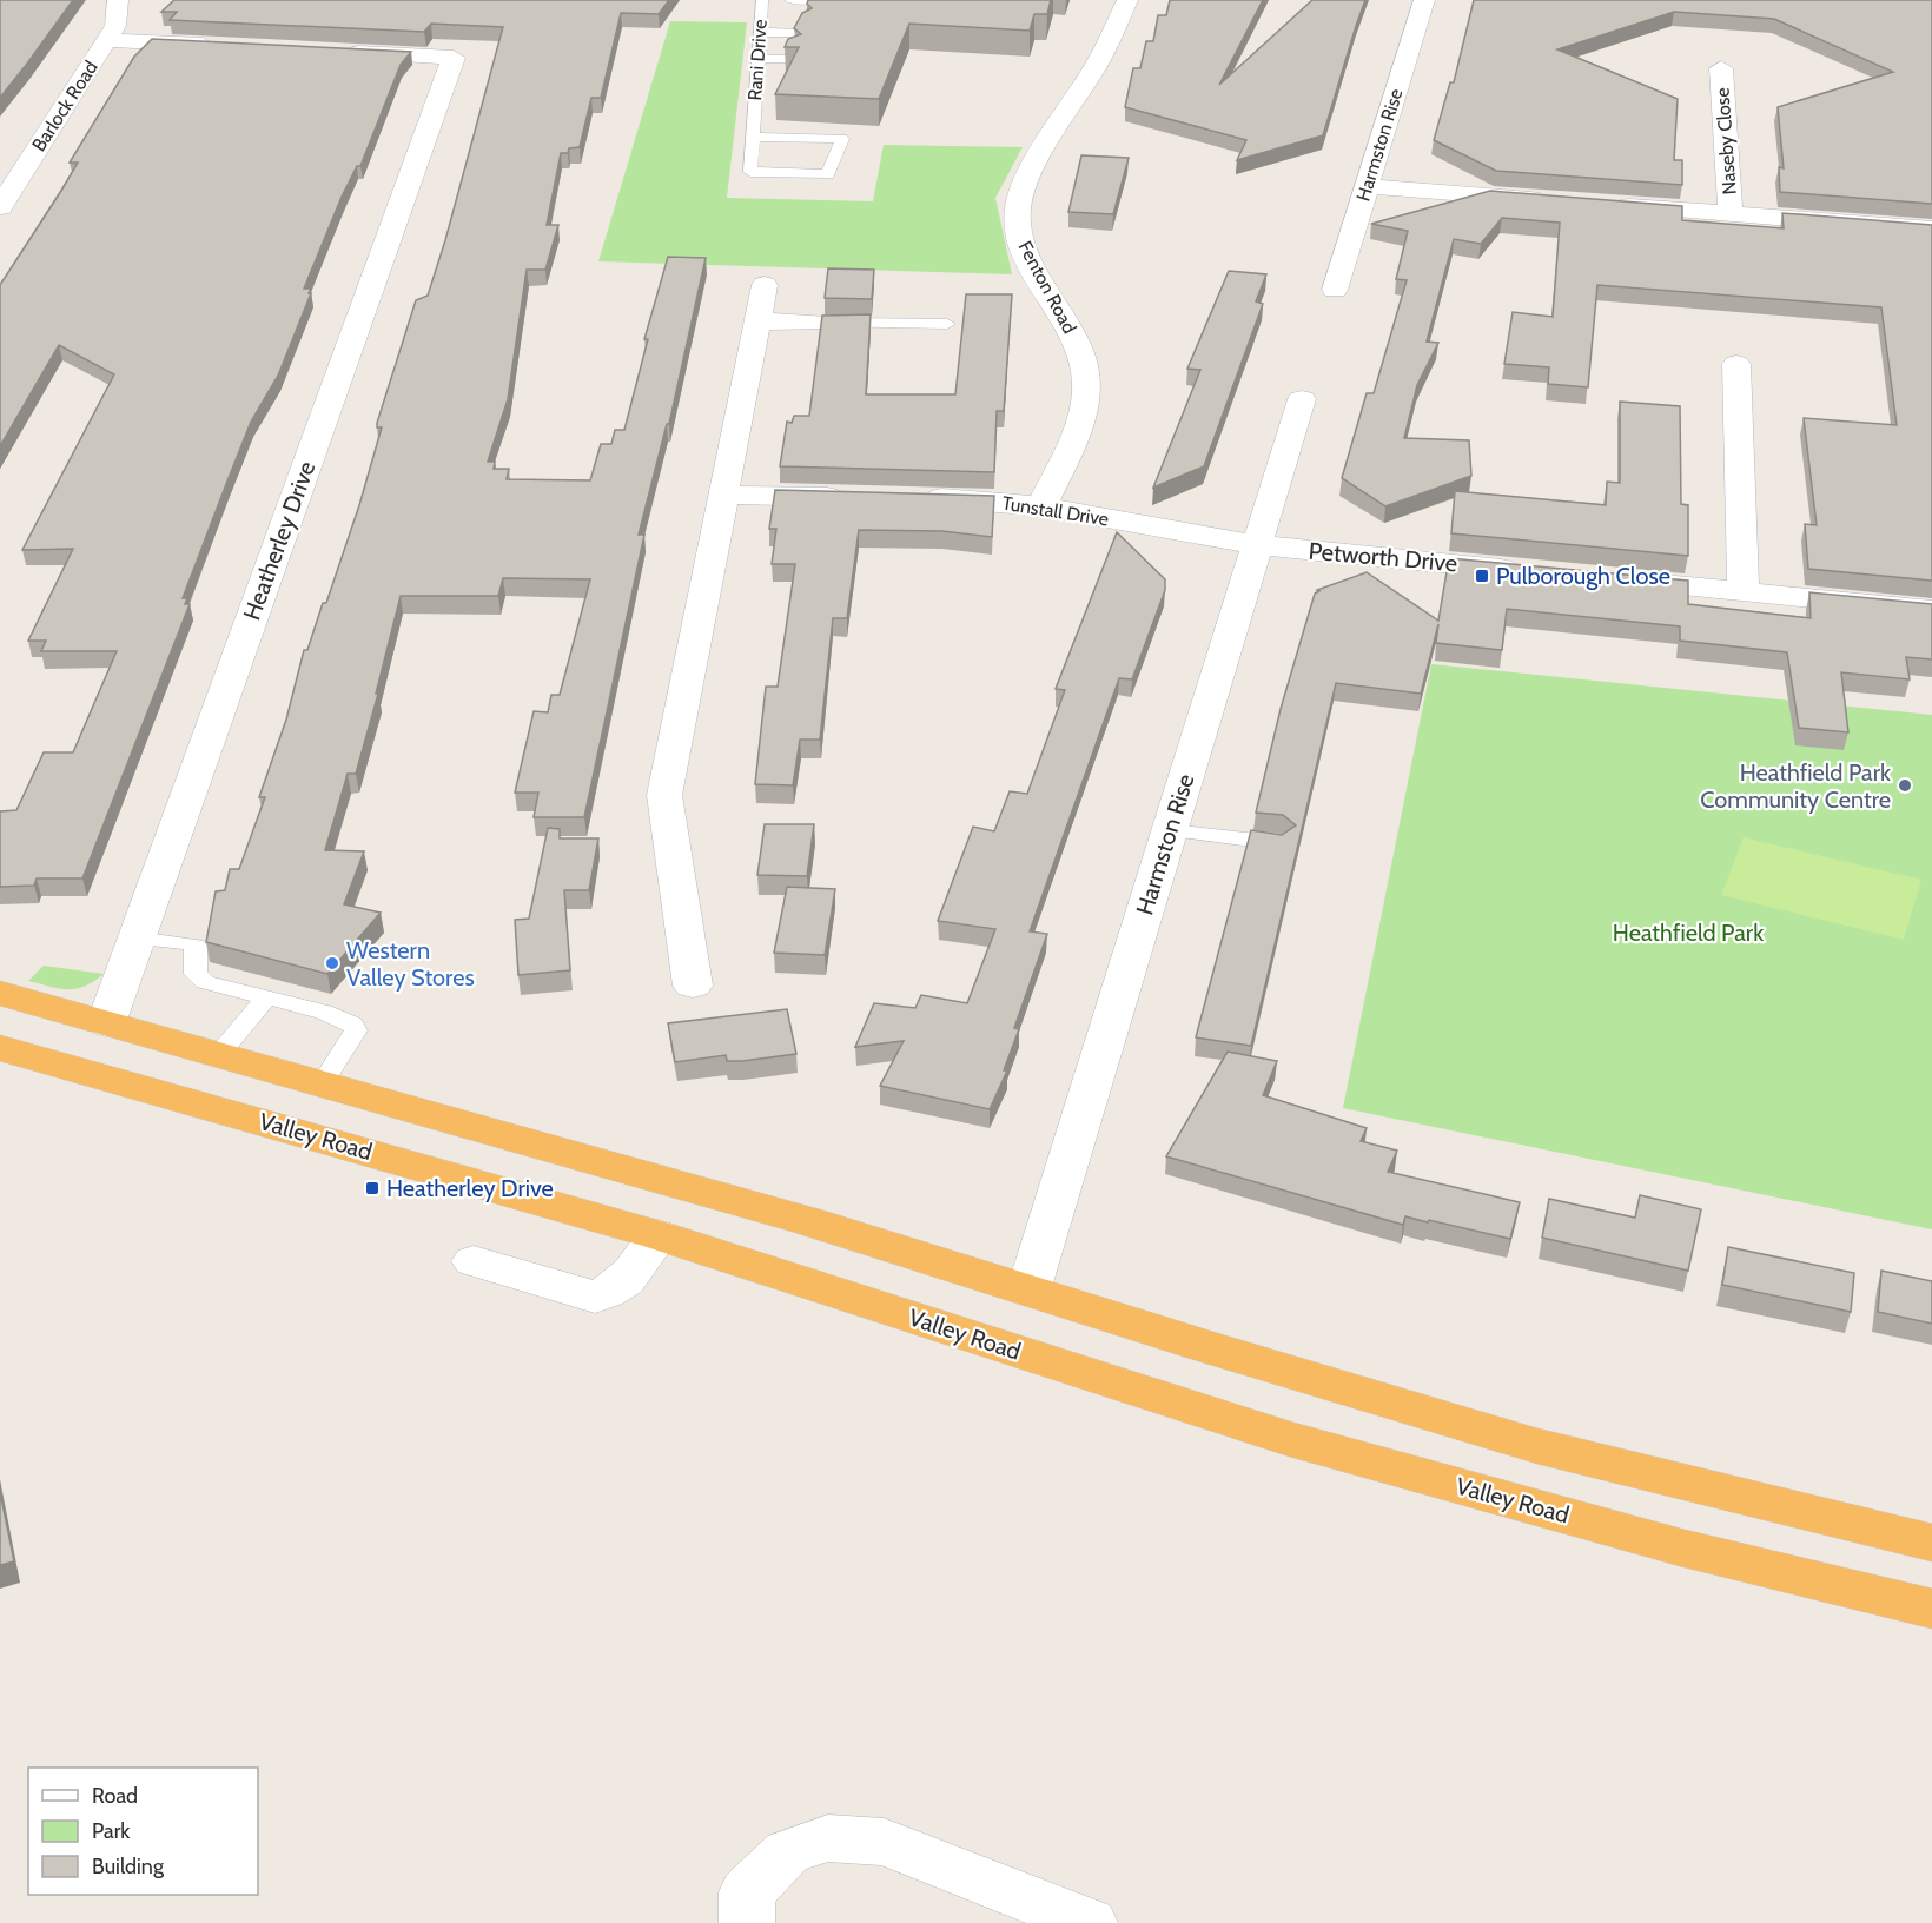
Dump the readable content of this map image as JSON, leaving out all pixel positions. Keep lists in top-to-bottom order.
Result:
{
  "streets": {
    "highway": ["Valley Road"],
    "street": [
      "Barlock Road",
      "Naseby Close",
      "Harmston Rise",
      "Fenton Road",
      "Tunstall Drive",
      "Heatherley Drive",
      "Petworth Drive"
    ],
    "lane": ["Rani Drive"]
  },
  "crossings": [
    ["Harmston Rise", "Tunstall Drive"],
    ["Harmston Rise", "Petworth Drive"],
    ["Fenton Road", "Tunstall Drive"],
    ["Tunstall Drive", "Petworth Drive"]
  ],
  "parks": ["Heathfield Park"],
  "places": {
    "transit": ["Pulborough Close", "Heatherley Drive"],
    "other": ["Heathfield Park Community Centre", "Western Valley Stores"]
  },
  "legend": ["Road", "Park", "Building"]
}
